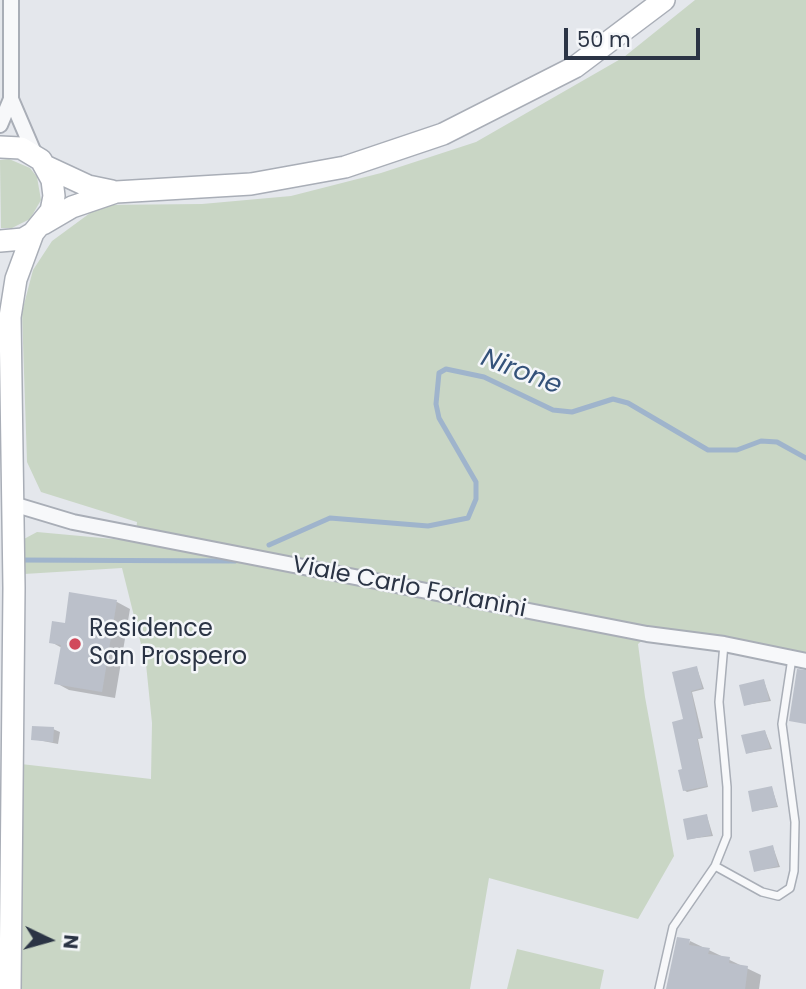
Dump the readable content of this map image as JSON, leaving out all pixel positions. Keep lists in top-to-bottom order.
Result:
{
  "streets": {
    "street": ["Viale Carlo Forlanini"]
  },
  "water": ["Nirone"],
  "places": ["Residence San Prospero"],
  "scale_bar": "50 m",
  "north": "right"
}
